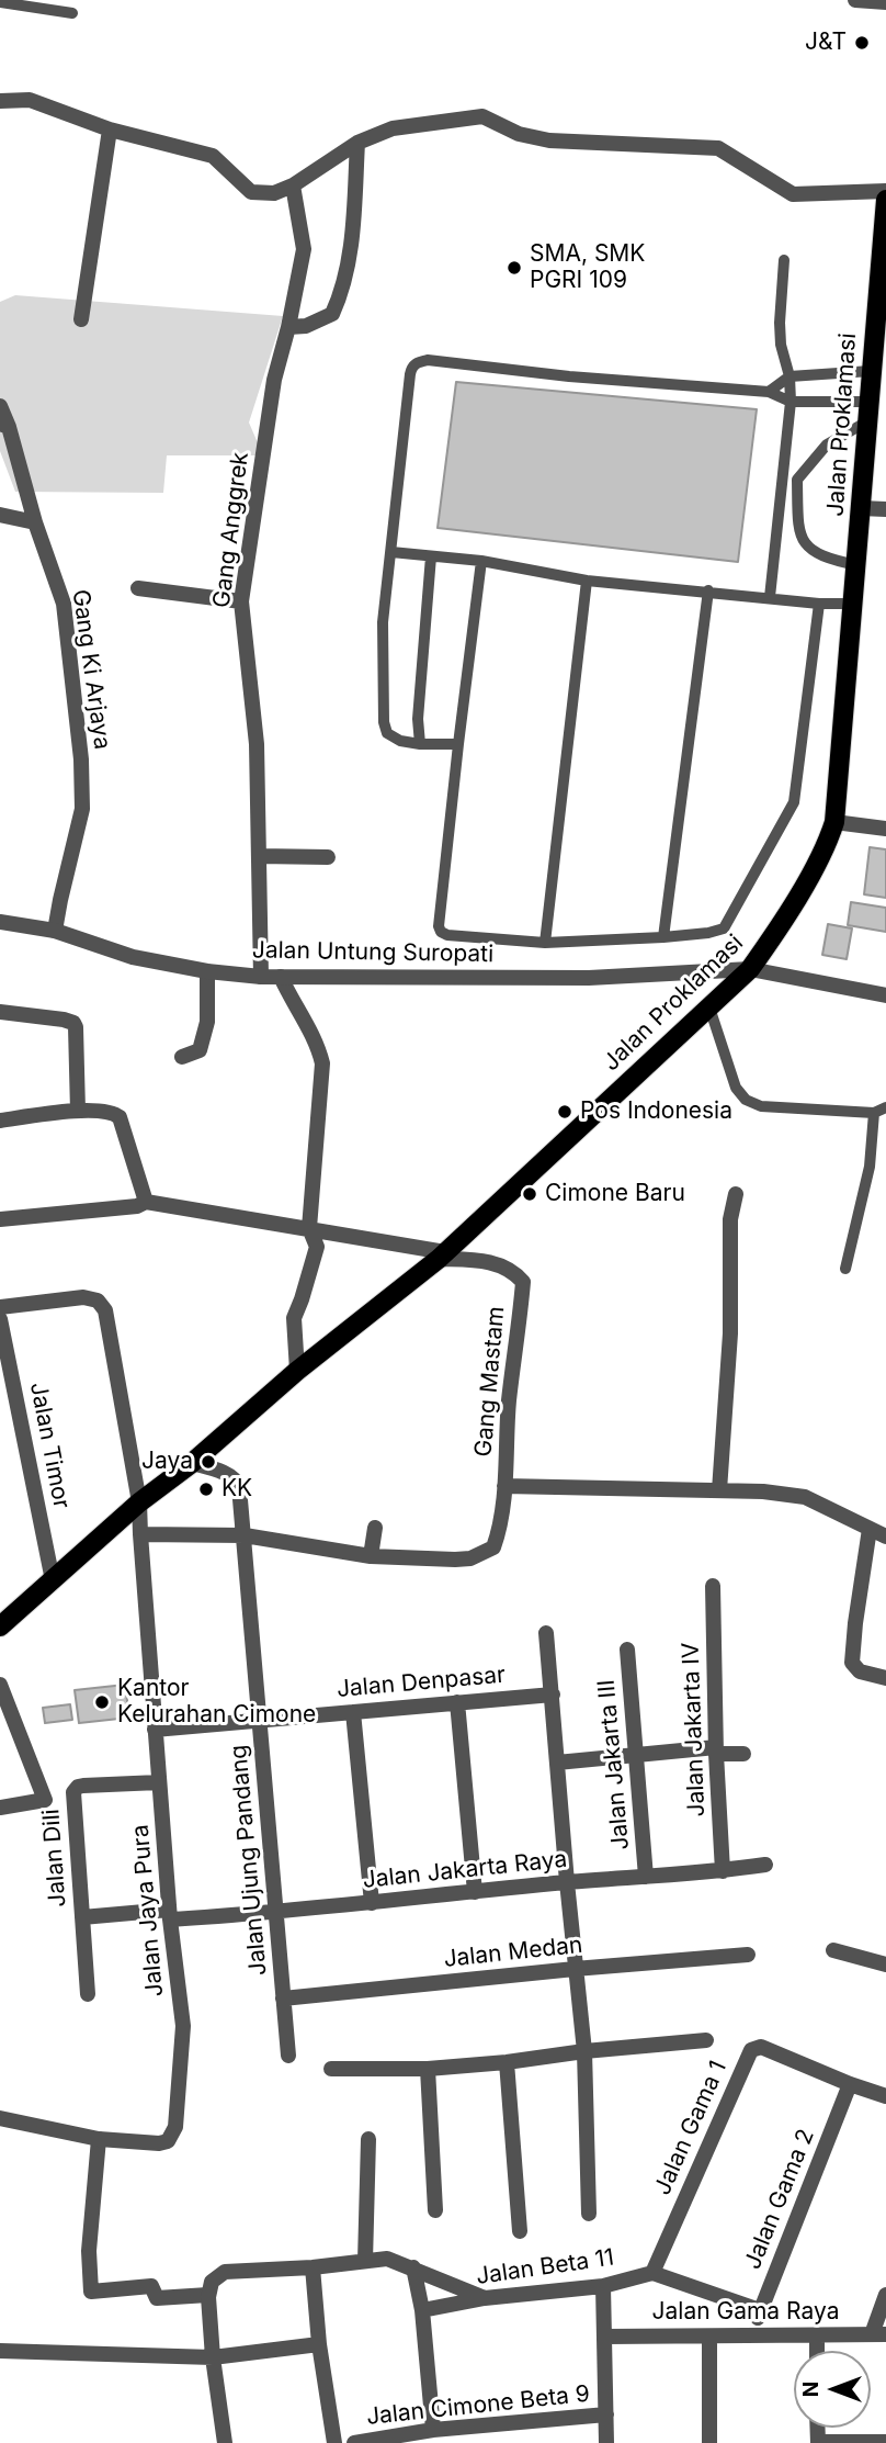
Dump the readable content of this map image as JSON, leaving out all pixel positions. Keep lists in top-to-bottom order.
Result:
{
  "streets": {
    "main road": ["Jalan Proklamasi"],
    "street": [
      "Gang Anggrek",
      "Gang Ki Arjaya",
      "Jalan Untung Suropati",
      "Gang Mastam",
      "Jalan Timor",
      "Jalan Denpasar",
      "Jalan Jakarta IV",
      "Jalan Jakarta III",
      "Jalan Dili",
      "Jalan Ujung Pandang",
      "Jalan Jakarta Raya",
      "Jalan Jaya Pura",
      "Jalan Medan",
      "Jalan Gama 1",
      "Jalan Gama 2",
      "Jalan Beta 11",
      "Jalan Gama Raya",
      "Jalan Cimone Beta 9"
    ]
  },
  "crossings": [
    ["Jalan Proklamasi", "Jalan Untung Suropati"],
    ["Jalan Proklamasi", "Gang Mastam"],
    ["Jalan Proklamasi", "Jalan Timor"],
    ["Jalan Proklamasi", "Jalan Ujung Pandang"],
    ["Jalan Proklamasi", "Jalan Jaya Pura"],
    ["Gang Anggrek", "Jalan Untung Suropati"],
    ["Gang Ki Arjaya", "Jalan Untung Suropati"],
    ["Jalan Denpasar", "Jalan Ujung Pandang"],
    ["Jalan Denpasar", "Jalan Jaya Pura"],
    ["Jalan Jakarta IV", "Jalan Jakarta Raya"],
    ["Jalan Jakarta III", "Jalan Jakarta Raya"],
    ["Jalan Dili", "Jalan Jakarta Raya"],
    ["Jalan Dili", "Jalan Jaya Pura"],
    ["Jalan Ujung Pandang", "Jalan Jakarta Raya"],
    ["Jalan Ujung Pandang", "Jalan Medan"],
    ["Jalan Jakarta Raya", "Jalan Jaya Pura"],
    ["Jalan Gama 1", "Jalan Gama 2"],
    ["Jalan Gama 1", "Jalan Beta 11"],
    ["Jalan Gama 2", "Jalan Gama Raya"]
  ],
  "places": [
    "J&T",
    "SMA, SMK PGRI 109",
    "Pos Indonesia",
    "Cimone Baru",
    "Jaya",
    "KK",
    "Kantor Kelurahan Cimone"
  ],
  "north": "left"
}
